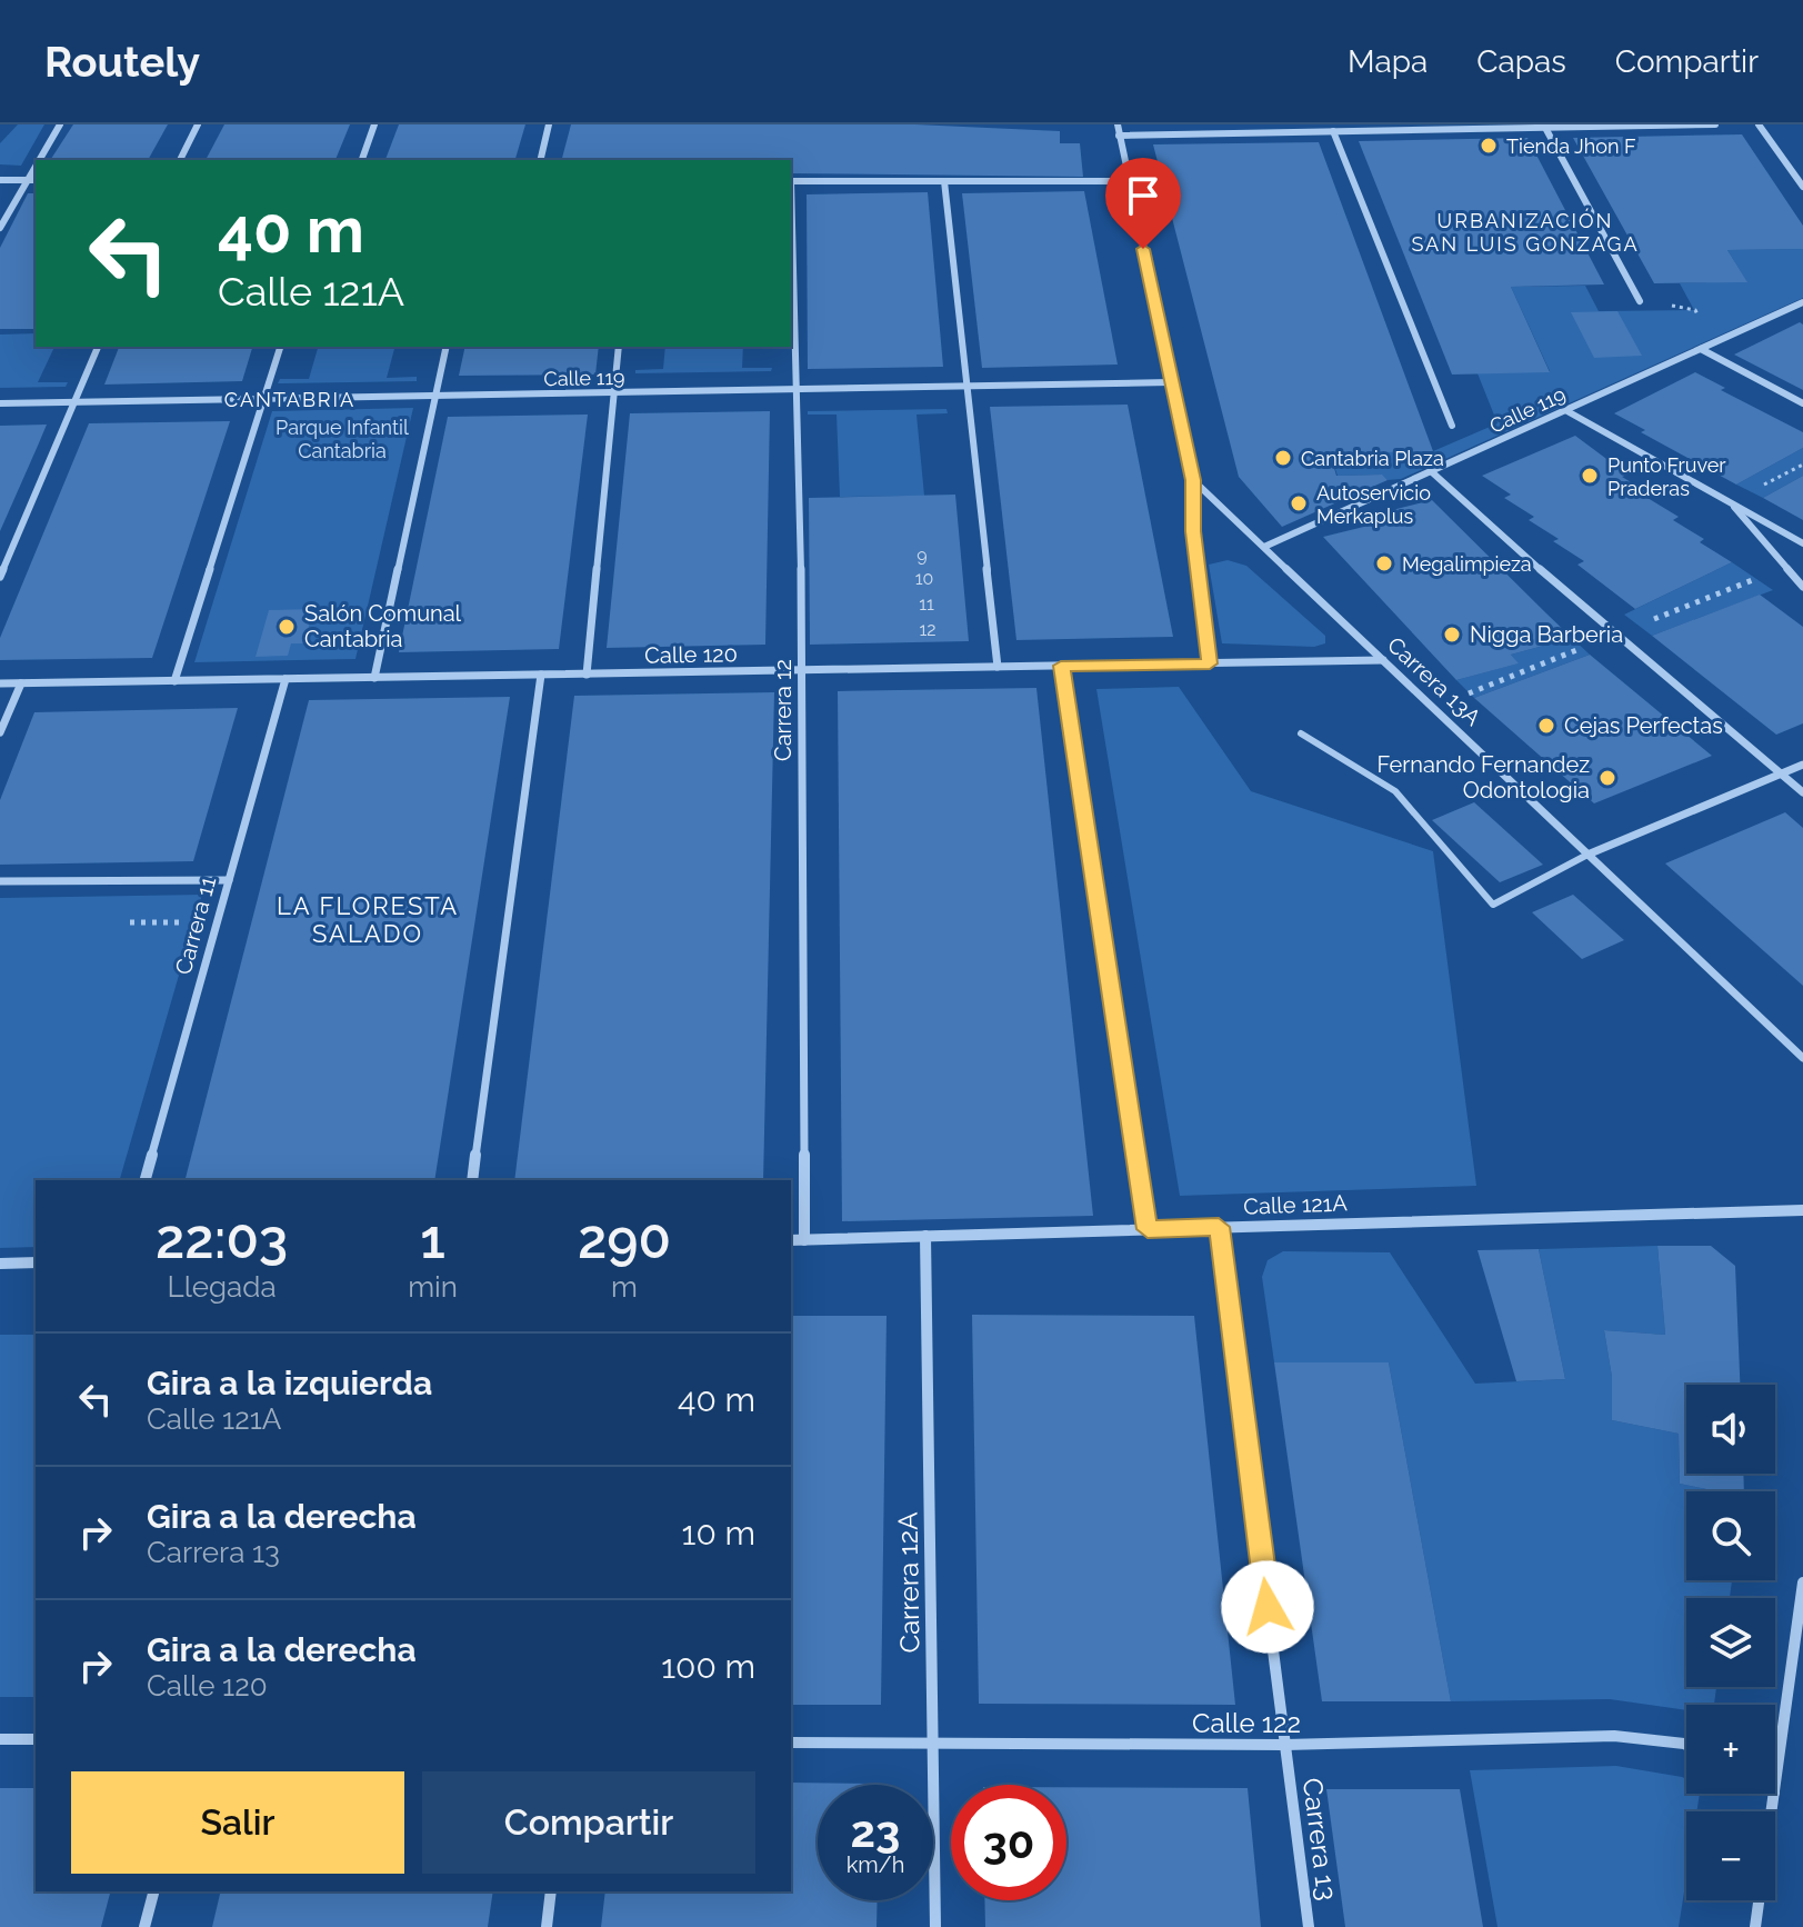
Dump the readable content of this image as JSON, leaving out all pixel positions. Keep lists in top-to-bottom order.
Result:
{
  "streets": {
    "street": [
      "Calle 119",
      "Calle 120",
      "Carrera 13A",
      "Carrera 12",
      "Carrera 11",
      "Calle 121A",
      "Carrera 12A",
      "Calle 122",
      "Carrera 13"
    ]
  },
  "crossings": [
    ["Calle 119", "Carrera 13A"],
    ["Calle 119", "Carrera 12"],
    ["Calle 120", "Carrera 13A"],
    ["Calle 120", "Carrera 12"],
    ["Calle 120", "Carrera 11"],
    ["Carrera 12", "Calle 121A"],
    ["Calle 121A", "Carrera 12A"],
    ["Calle 121A", "Carrera 13"],
    ["Carrera 12A", "Calle 122"],
    ["Calle 122", "Carrera 13"]
  ],
  "districts": ["URBANIZACIÓN SAN LUIS GONZAGA", "CANTABRIA", "LA FLORESTA SALADO"],
  "parks": ["Parque Infantil Cantabria"],
  "places": [
    "Tienda Jhon F",
    "Cantabria Plaza",
    "Punto Fruver Praderas",
    "Autoservicio Merkaplus",
    "Megalimpieza",
    "Salón Comunal Cantabria",
    "Nigga Barberia",
    "Cejas Perfectas",
    "Fernando Fernandez Odontologia"
  ],
  "house_numbers": [
    "9",
    "10",
    "11",
    "12"
  ],
  "page": {
    "header": "Routely",
    "nav": ["Mapa", "Capas", "Compartir"],
    "turn": ["40 m", "Calle 121A"],
    "eta": [
      "22:03",
      "Llegada",
      "1",
      "min",
      "290",
      "m"
    ],
    "list": [
      {
        "name": "Gira a la izquierda",
        "note": "Calle 121A",
        "value": "40 m"
      },
      {
        "name": "Gira a la derecha",
        "note": "Carrera 13",
        "value": "10 m"
      },
      {
        "name": "Gira a la derecha",
        "note": "Calle 120",
        "value": "100 m"
      }
    ],
    "map_buttons": ["+", "−"],
    "buttons": ["Salir", "Compartir"],
    "speed": "23 km/h",
    "limit": "30"
  }
}
